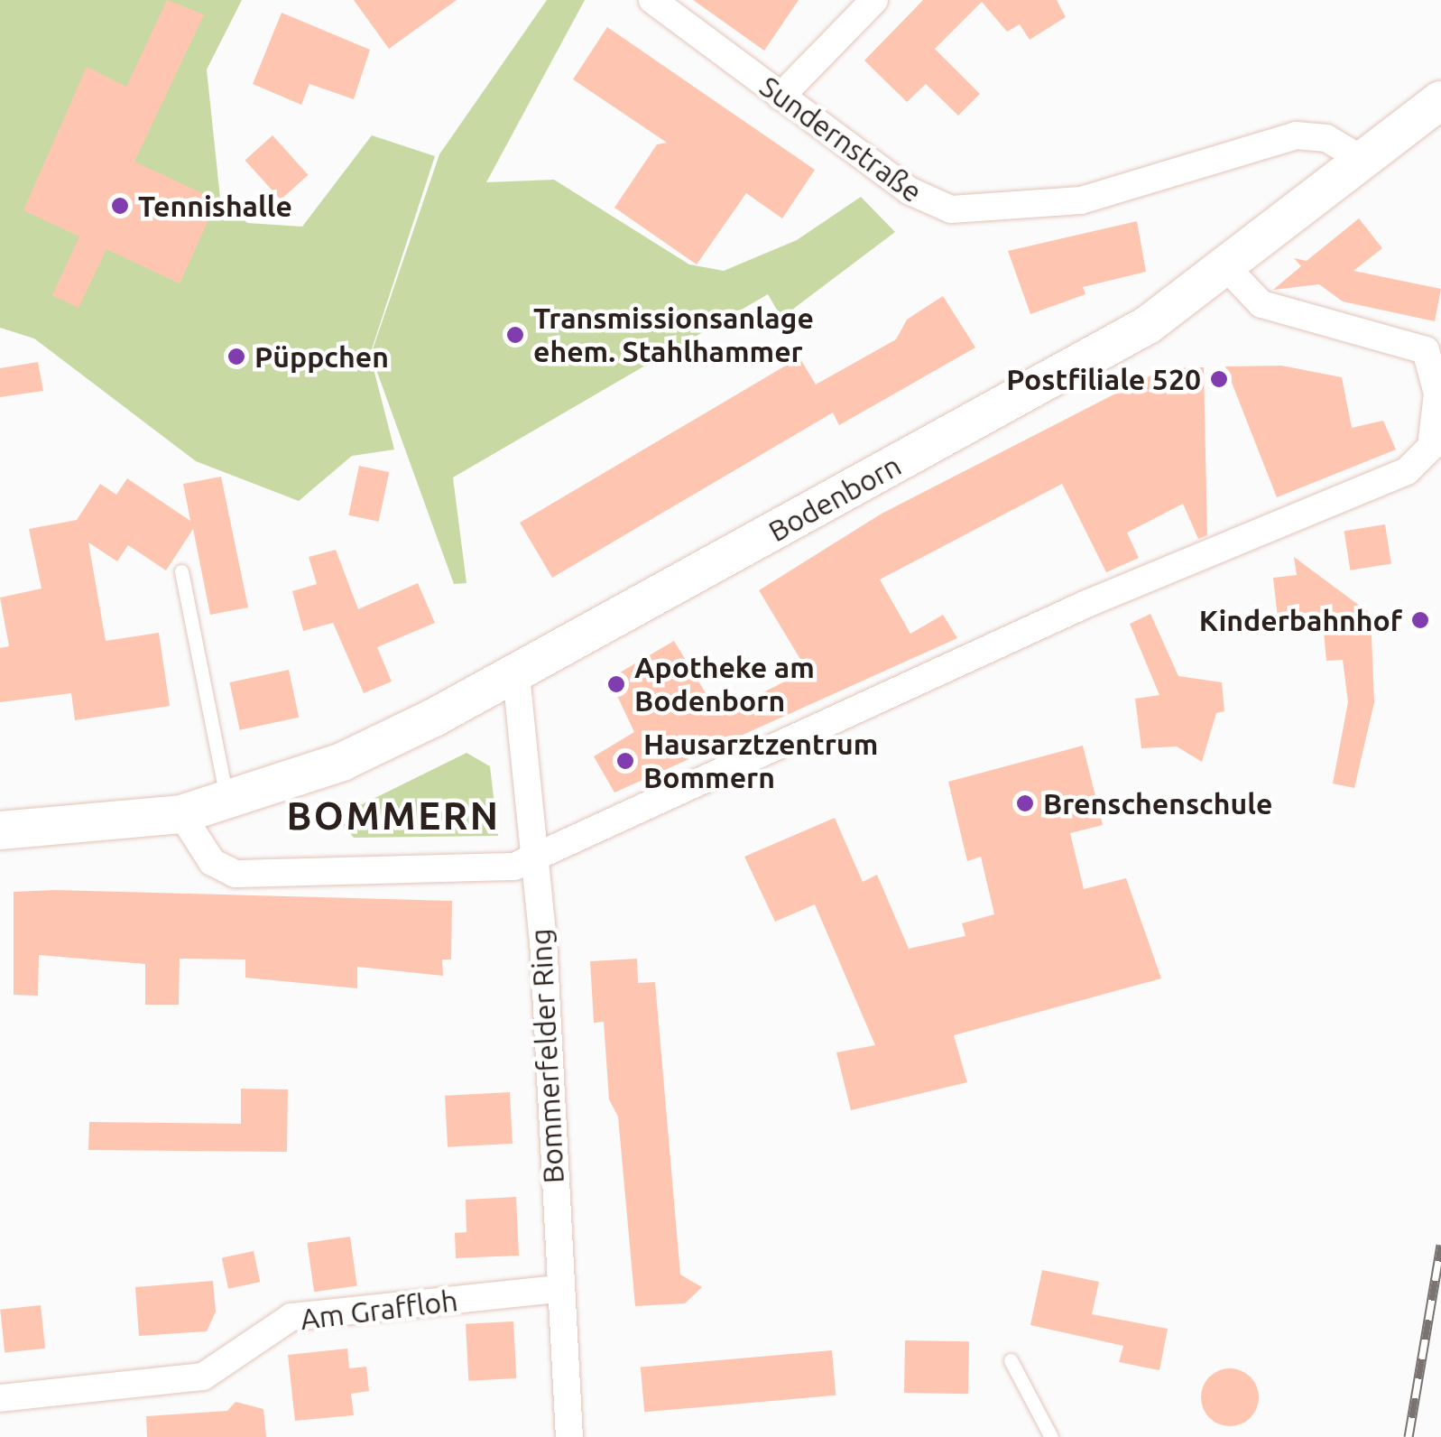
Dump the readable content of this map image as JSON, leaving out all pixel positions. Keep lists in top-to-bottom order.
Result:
{
  "streets": {
    "main road": ["Bodenborn"],
    "street": ["Sundernstraße", "Bommerfelder Ring", "Am Graffloh"]
  },
  "crossings": [
    ["Sundernstraße", "Bodenborn"],
    ["Bodenborn", "Bommerfelder Ring"],
    ["Bommerfelder Ring", "Am Graffloh"]
  ],
  "districts": ["BOMMERN"],
  "places": [
    "Tennishalle",
    "Transmissionsanlage ehem. Stahlhammer",
    "Püppchen",
    "Postfiliale 520",
    "Kinderbahnhof",
    "Apotheke am Bodenborn",
    "Hausarztzentrum Bommern",
    "Brenschenschule"
  ]
}
